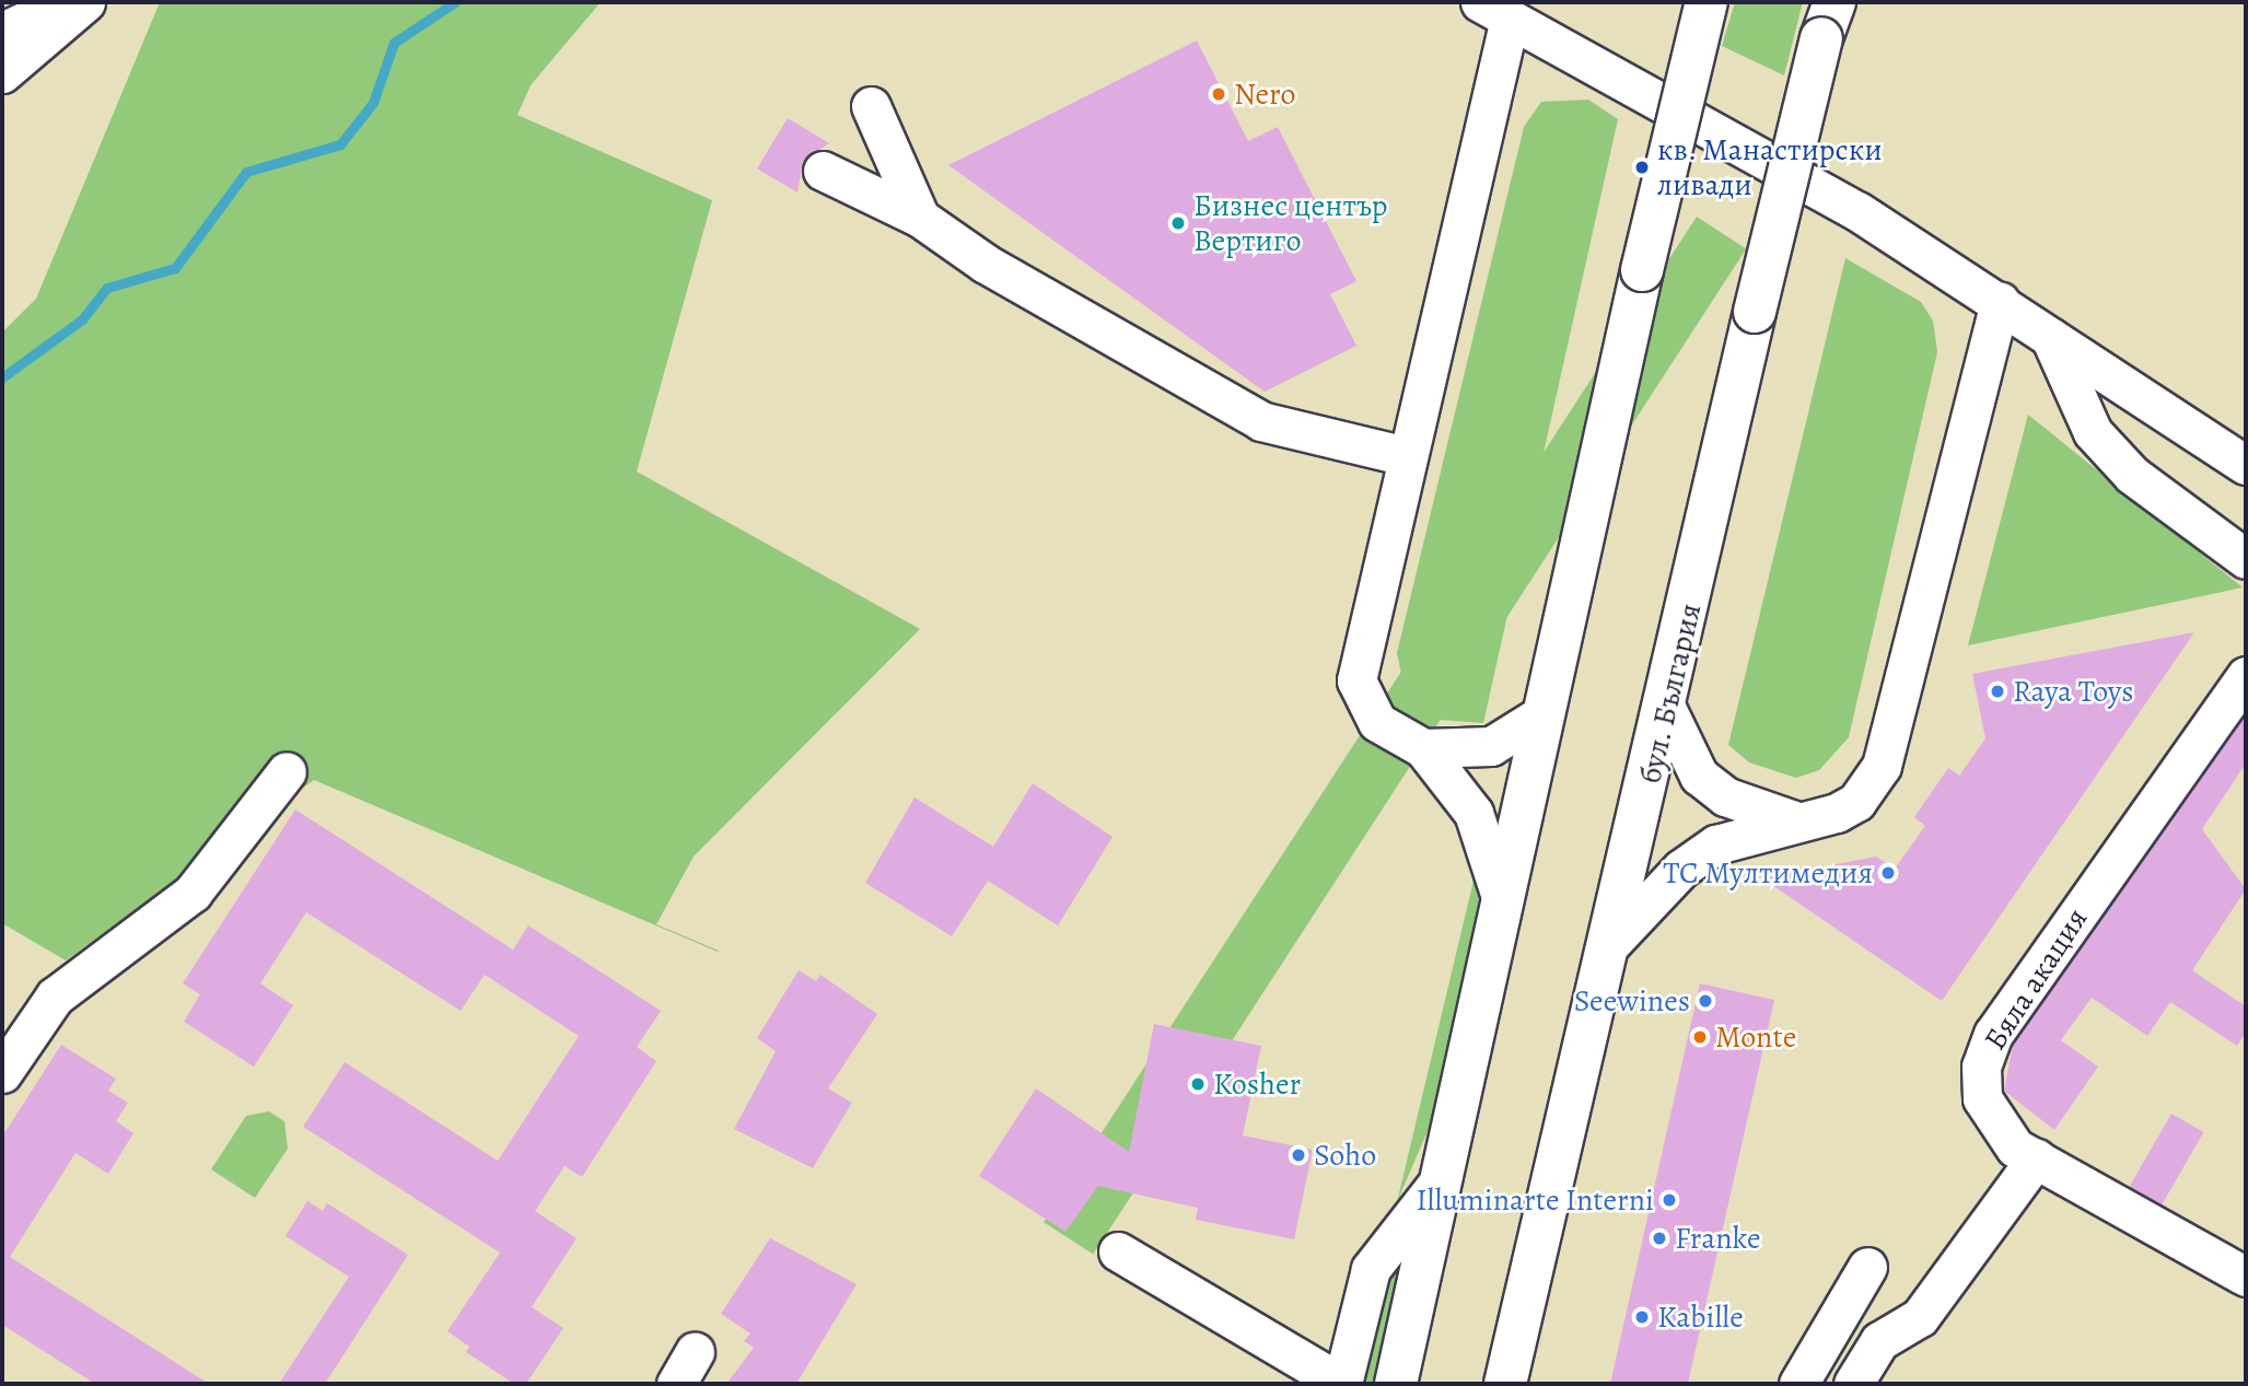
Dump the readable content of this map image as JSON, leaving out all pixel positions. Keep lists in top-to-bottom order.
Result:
{
  "streets": {
    "main road": ["бул. България"],
    "street": ["Бяла акация"]
  },
  "places": [
    "Nero",
    "кв. Манастирски ливади",
    "Бизнес център Вертиго",
    "Raya Toys",
    "ТС Мултимедия",
    "Seewines",
    "Monte",
    "Kosher",
    "Soho",
    "Illuminarte Interni",
    "Franke",
    "Kabille"
  ]
}
